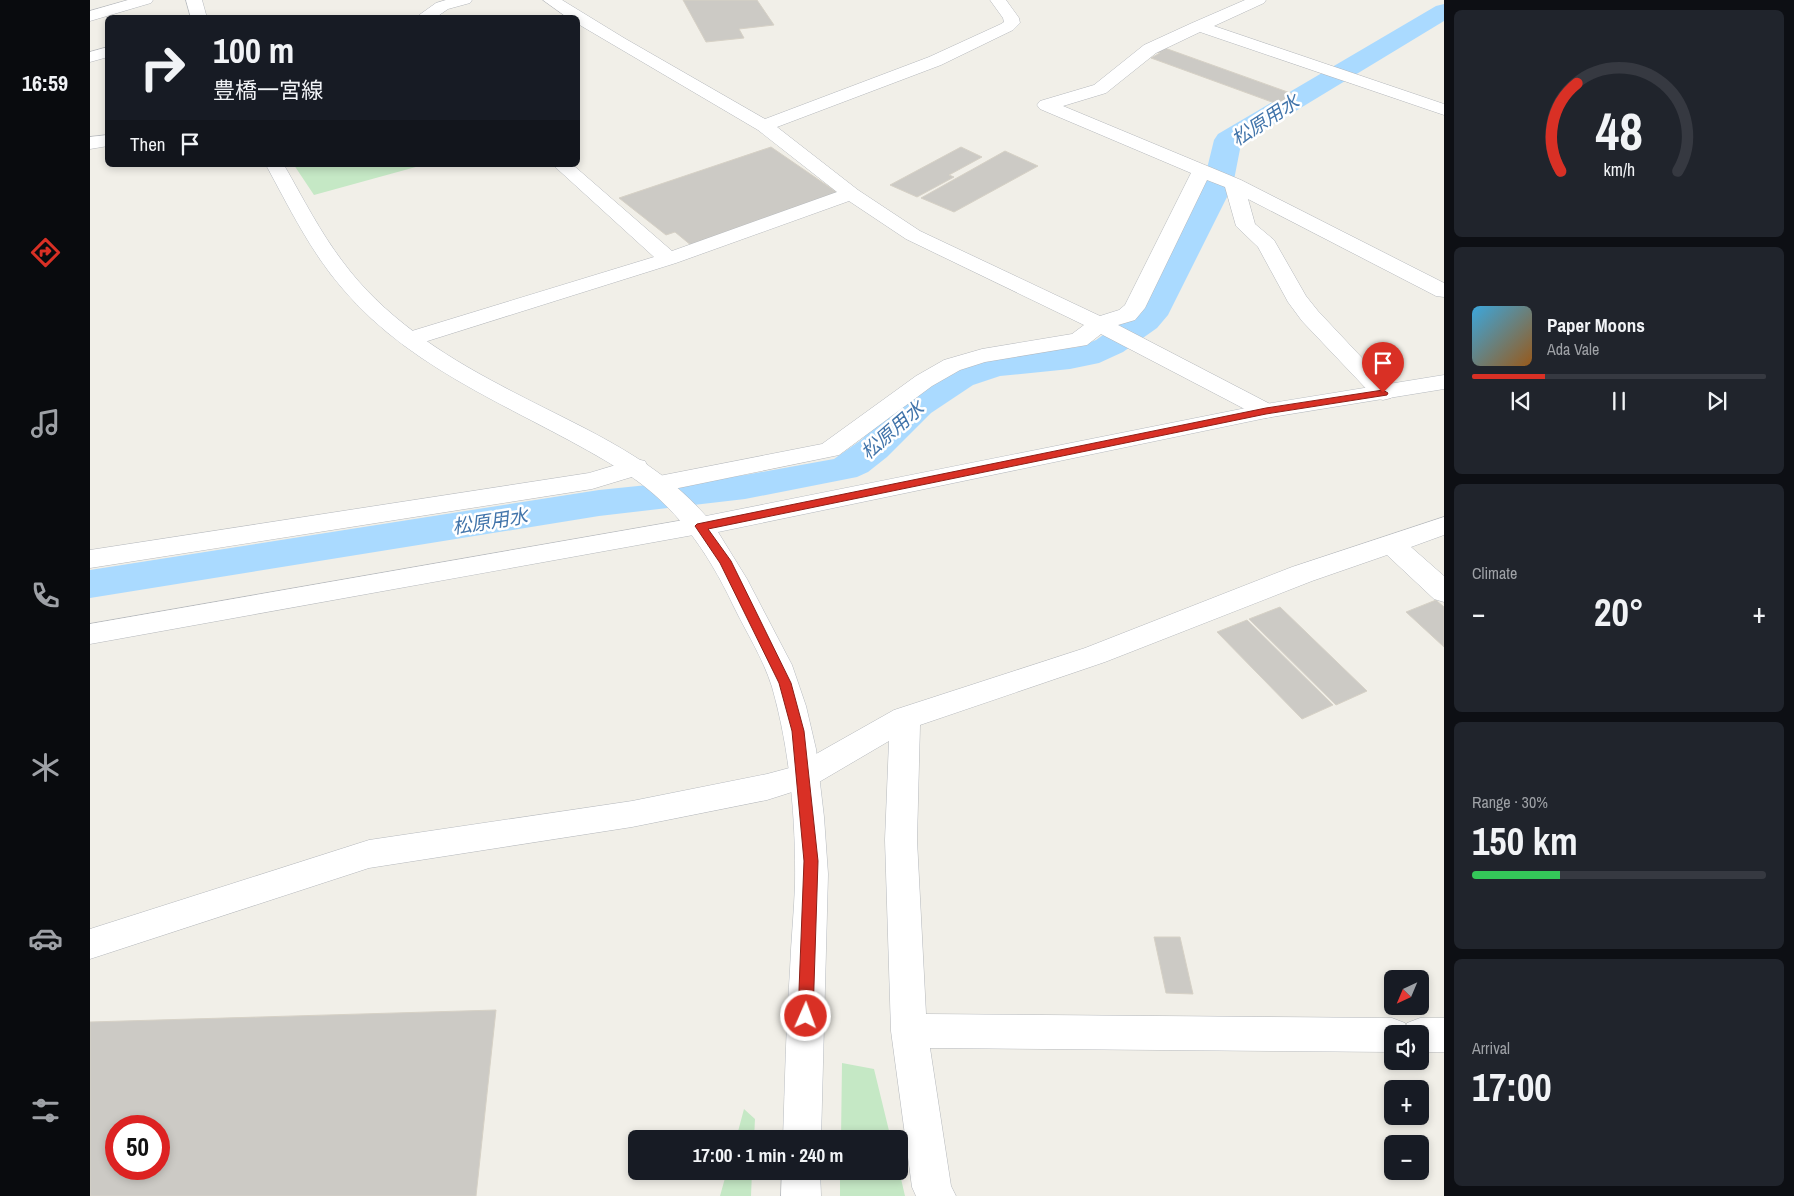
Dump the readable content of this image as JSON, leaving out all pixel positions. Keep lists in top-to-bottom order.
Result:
{
  "water": ["松原用水"],
  "north": "bottom left",
  "page": {
    "tabs": "16:59",
    "turn": ["100 m", "豊橋一宮線"],
    "then": "Then",
    "song": ["Paper Moons", "Ada Vale"],
    "tile": [
      "Climate",
      ["Range · 30%", "150 km"],
      ["Arrival", "17:00"]
    ],
    "heat": ["−", "20°", "+"],
    "map_buttons": ["+", "−"],
    "limit": "50",
    "trip": "17:00 · 1 min · 240 m",
    "gauge": ["48", "km/h"]
  }
}
